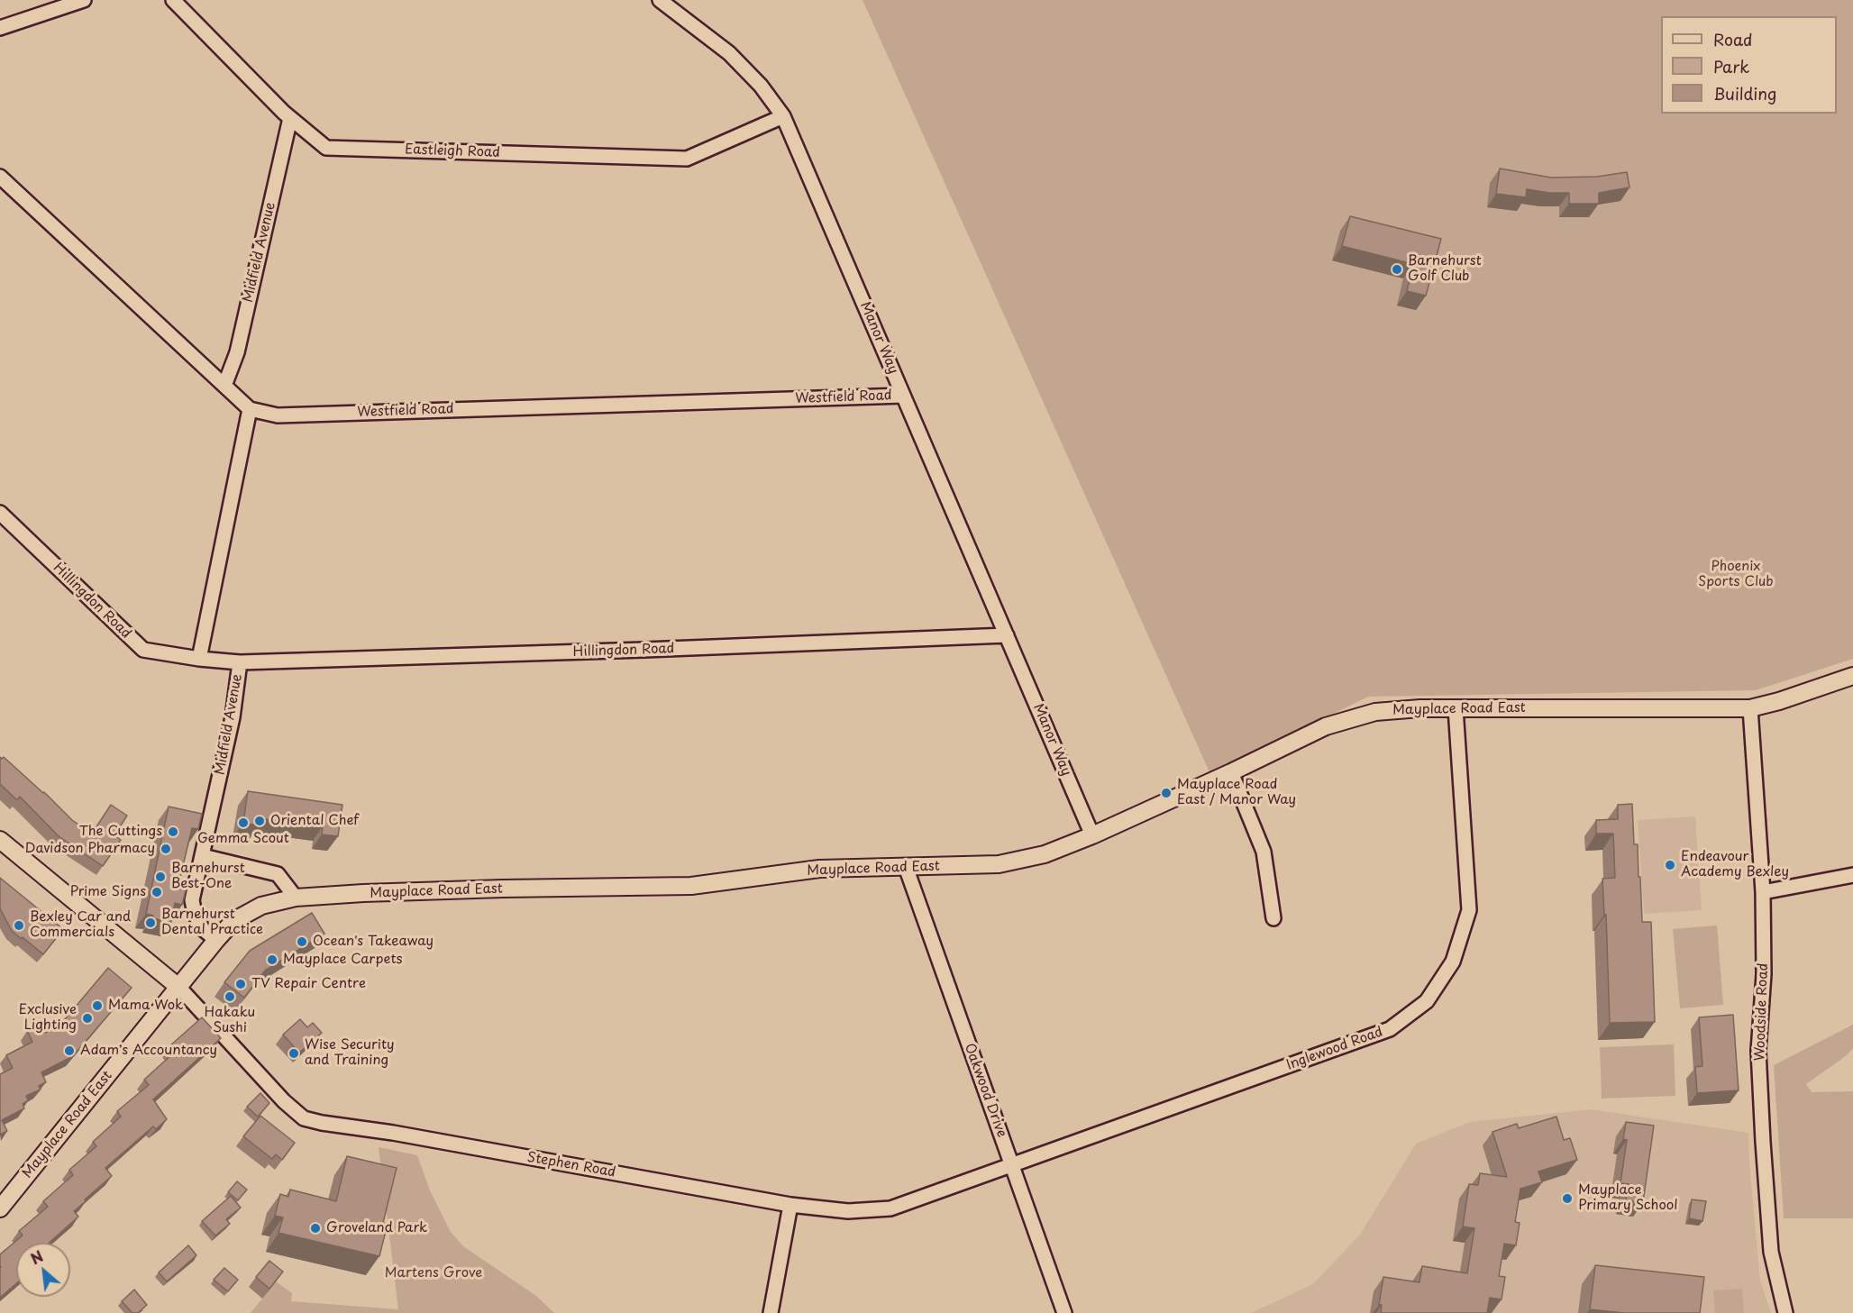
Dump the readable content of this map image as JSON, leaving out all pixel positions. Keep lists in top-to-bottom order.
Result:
{
  "streets": {
    "street": [
      "Eastleigh Road",
      "Midfield Avenue",
      "Manor Way",
      "Westfield Road",
      "Hillingdon Road",
      "Mayplace Road East",
      "Woodside Road",
      "Inglewood Road",
      "Oakwood Drive",
      "Stephen Road"
    ]
  },
  "crossings": [
    ["Eastleigh Road", "Midfield Avenue"],
    ["Eastleigh Road", "Manor Way"],
    ["Midfield Avenue", "Hillingdon Road"],
    ["Midfield Avenue", "Mayplace Road East"],
    ["Manor Way", "Westfield Road"],
    ["Manor Way", "Hillingdon Road"],
    ["Manor Way", "Mayplace Road East"],
    ["Mayplace Road East", "Woodside Road"],
    ["Mayplace Road East", "Inglewood Road"],
    ["Mayplace Road East", "Oakwood Drive"],
    ["Mayplace Road East", "Stephen Road"],
    ["Inglewood Road", "Oakwood Drive"],
    ["Inglewood Road", "Stephen Road"],
    ["Oakwood Drive", "Stephen Road"]
  ],
  "parks": ["Phoenix Sports Club", "Martens Grove"],
  "places": [
    "Barnehurst Golf Club",
    "Mayplace Road East / Manor Way",
    "Oriental Chef",
    "Gemma Scout",
    "The Cuttings",
    "Davidson Pharmacy",
    "Endeavour Academy Bexley",
    "Barnehurst Best-One",
    "Prime Signs",
    "Barnehurst Dental Practice",
    "Bexley Car and Commercials",
    "Ocean's Takeaway",
    "Mayplace Carpets",
    "TV Repair Centre",
    "Hakaku Sushi",
    "Mama Wok",
    "Exclusive Lighting",
    "Adam's Accountancy",
    "Wise Security and Training",
    "Mayplace Primary School",
    "Groveland Park"
  ],
  "legend": ["Road", "Park", "Building"],
  "north": "top left"
}
